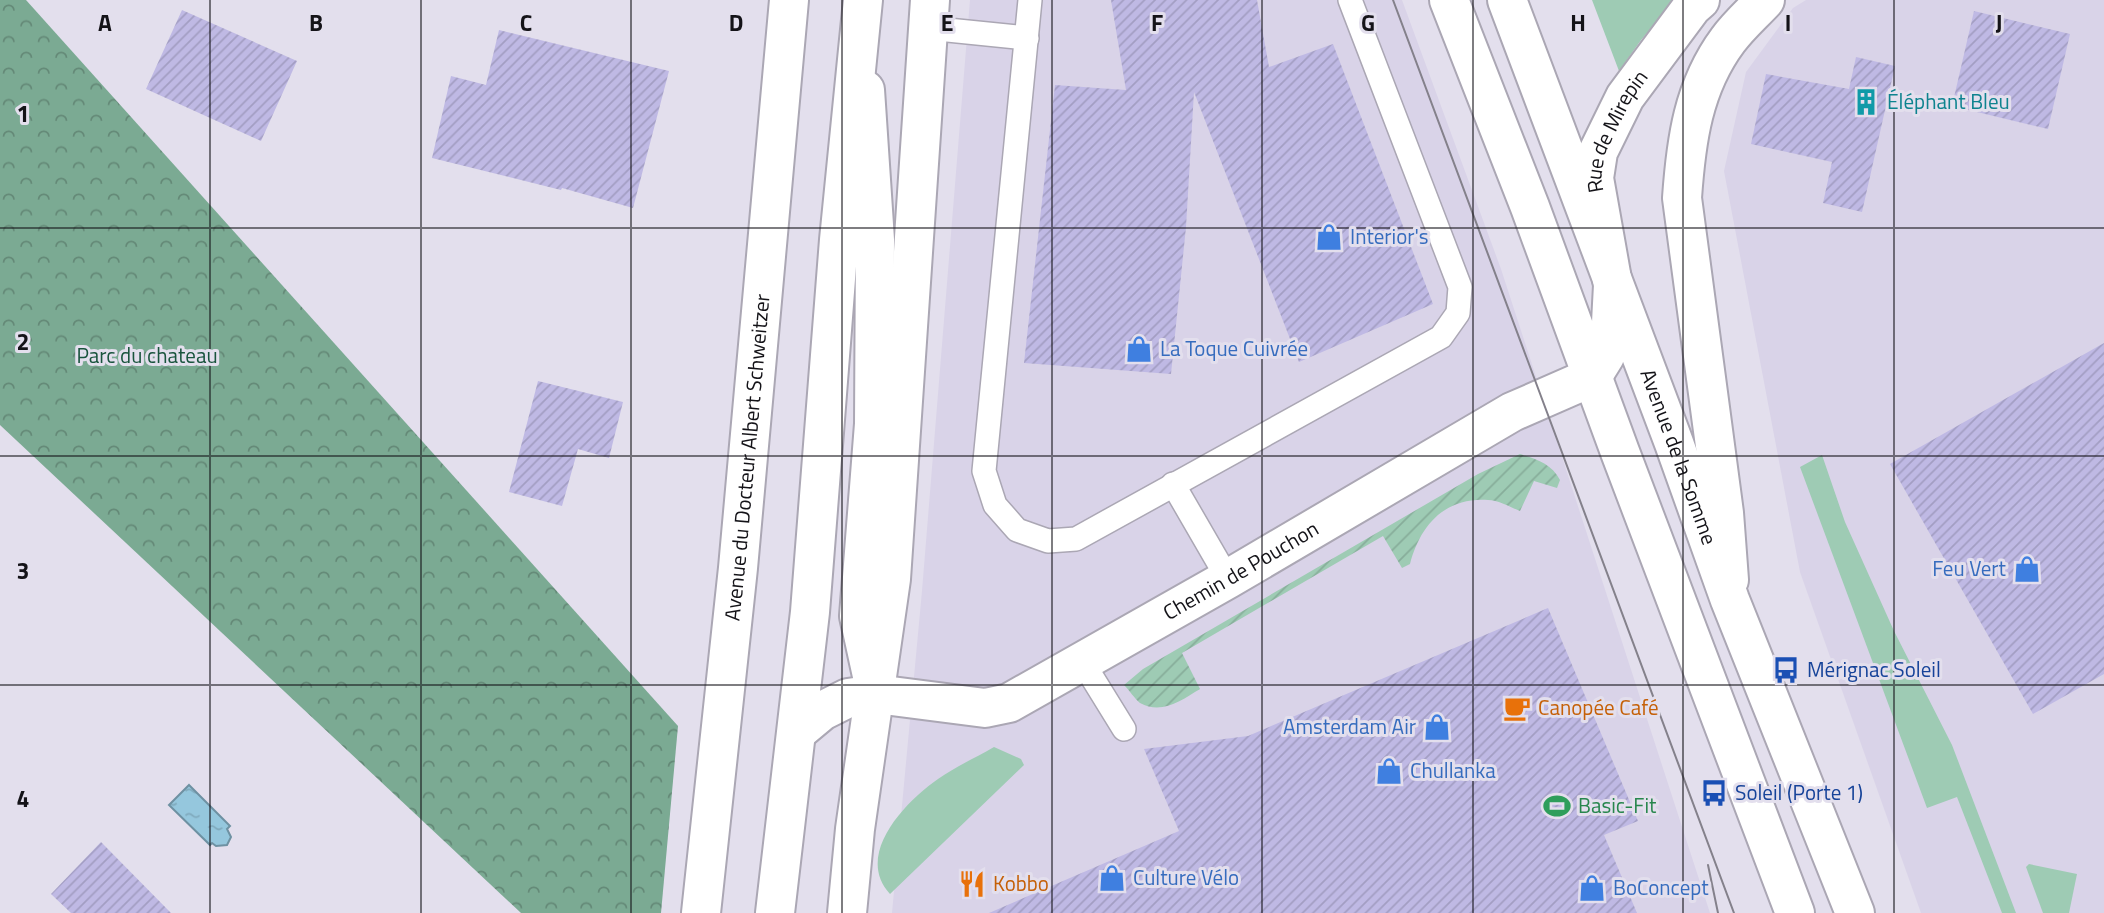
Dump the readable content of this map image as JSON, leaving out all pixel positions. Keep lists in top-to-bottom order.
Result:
{
  "streets": {
    "main road": [
      "Rue de Mirepin",
      "Avenue du Docteur Albert Schweitzer",
      "Avenue de la Somme",
      "Chemin de Pouchon"
    ]
  },
  "crossings": [
    ["Rue de Mirepin", "Avenue de la Somme"]
  ],
  "parks": ["Parc du chateau"],
  "places": {
    "building": ["Éléphant Bleu"],
    "shop": [
      "Interior's",
      "La Toque Cuivrée",
      "Feu Vert",
      "Amsterdam Air",
      "Chullanka",
      "Culture Vélo",
      "BoConcept"
    ],
    "bus stop": ["Mérignac Soleil", "Soleil (Porte 1)"],
    "cafe": ["Canopée Café"],
    "sports": ["Basic-Fit"],
    "restaurant": ["Kobbo"]
  },
  "grid": {
    "columns": [
      "A",
      "B",
      "C",
      "D",
      "E",
      "F",
      "G",
      "H",
      "I",
      "J"
    ],
    "rows": [
      "1",
      "2",
      "3",
      "4"
    ]
  }
}
